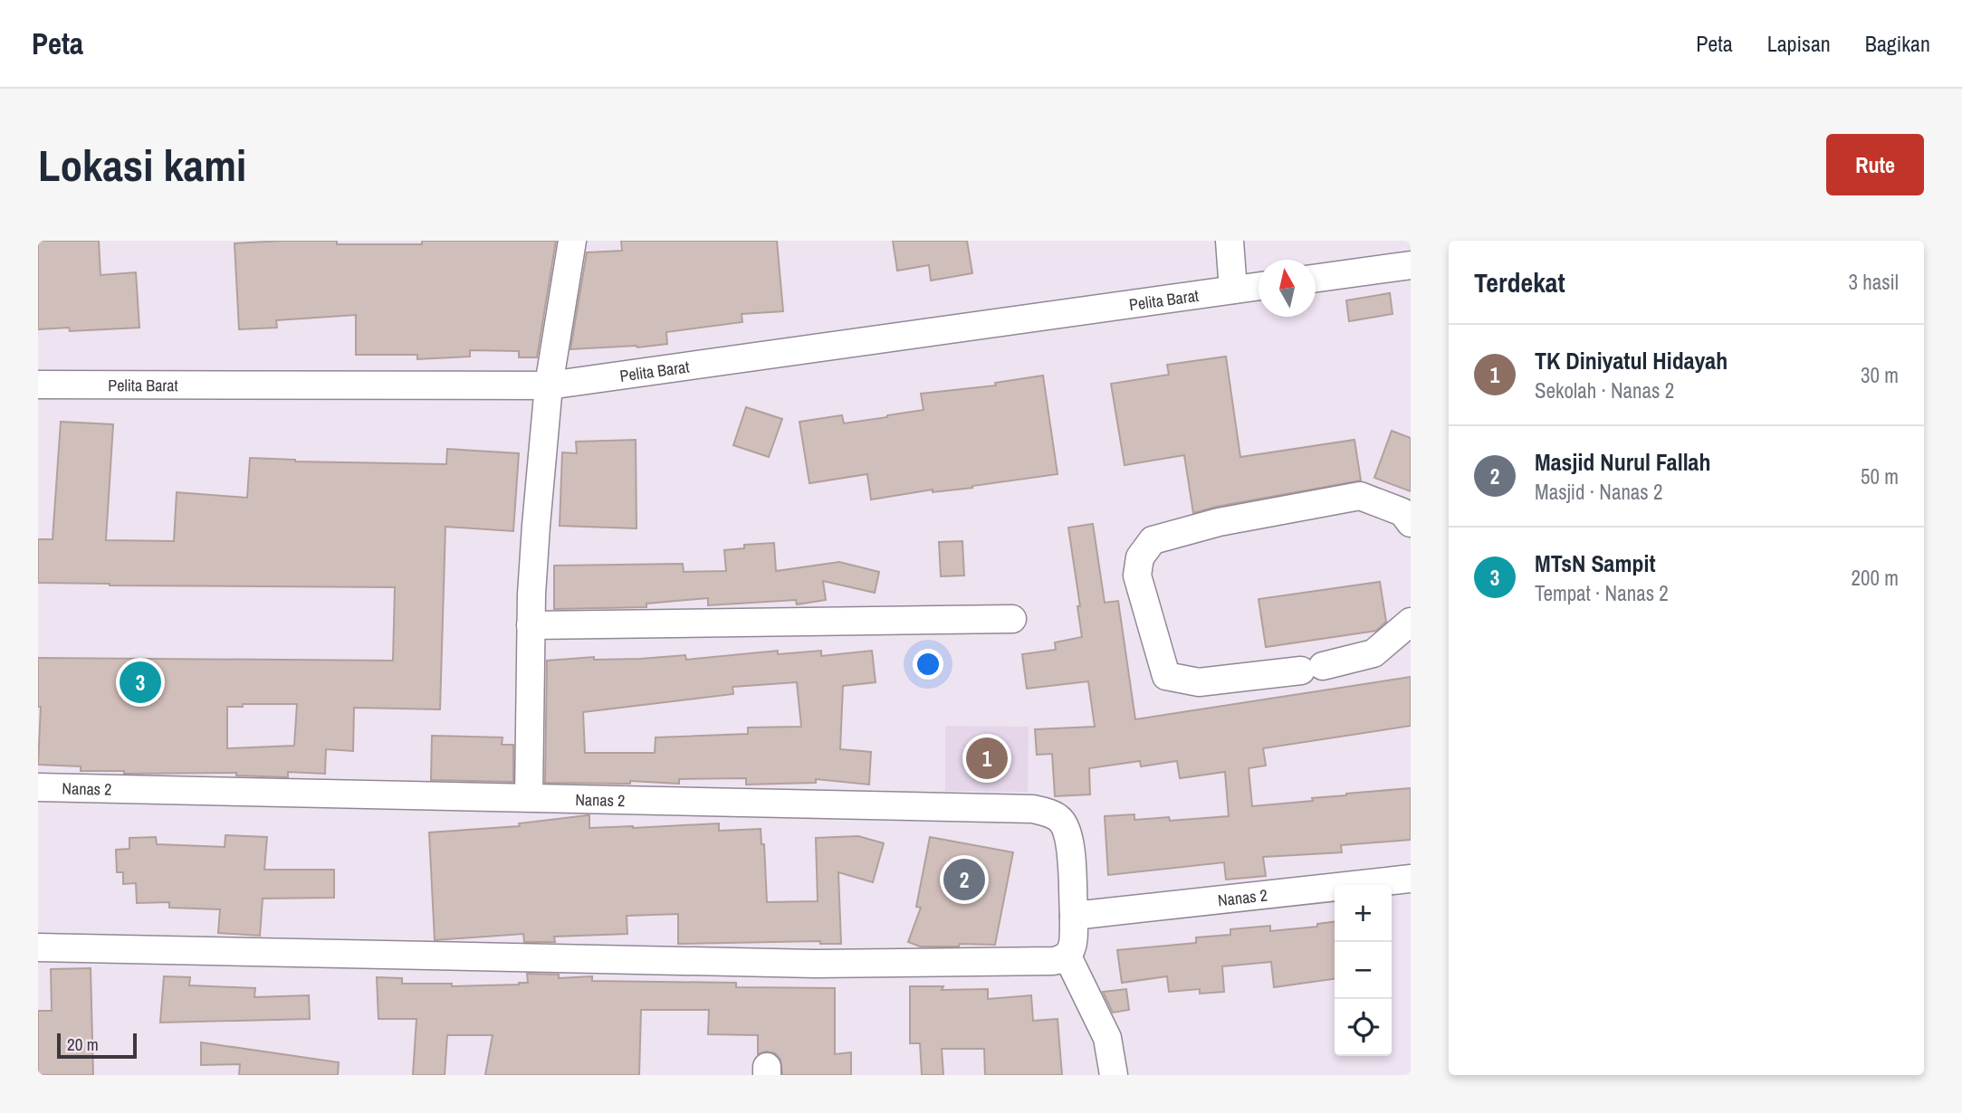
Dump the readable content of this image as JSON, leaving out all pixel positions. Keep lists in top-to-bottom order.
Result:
{
  "streets": {
    "street": ["Pelita Barat", "Nanas 2"]
  },
  "scale_bar": "20 m",
  "north": "top",
  "page": {
    "header": "Peta",
    "nav": ["Peta", "Lapisan", "Bagikan"],
    "buttons": "Rute",
    "title": "Lokasi kami",
    "heading": ["Terdekat", "3 hasil"],
    "list": [
      {
        "mark": "1",
        "name": "TK Diniyatul Hidayah",
        "note": "Sekolah · Nanas 2",
        "value": "30 m"
      },
      {
        "mark": "2",
        "name": "Masjid Nurul Fallah",
        "note": "Masjid · Nanas 2",
        "value": "50 m"
      },
      {
        "mark": "3",
        "name": "MTsN Sampit",
        "note": "Tempat · Nanas 2",
        "value": "200 m"
      }
    ],
    "pins": ["3", "1", "2"],
    "map_buttons": ["+", "−"],
    "scale": "20 m"
  }
}
